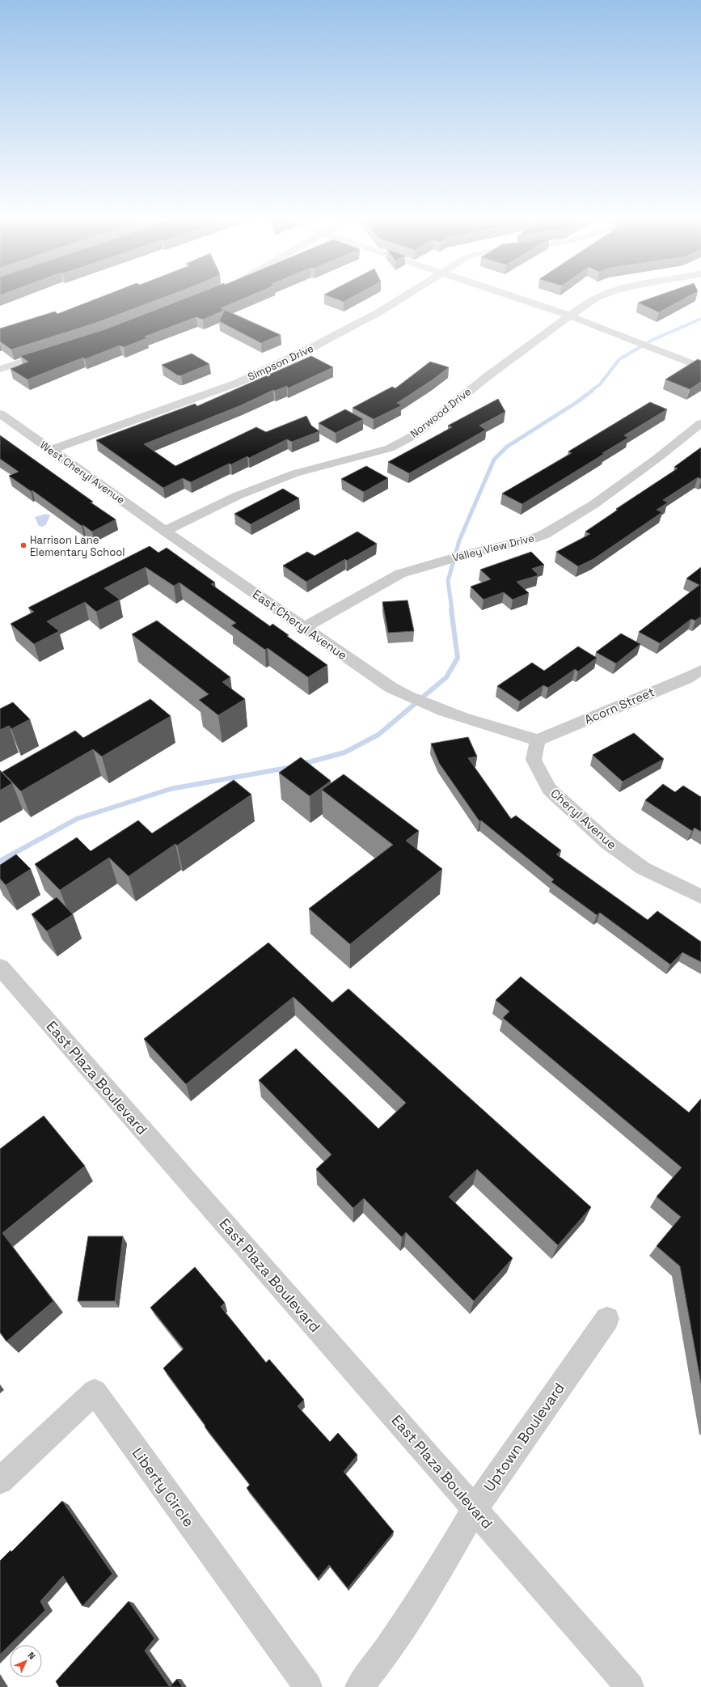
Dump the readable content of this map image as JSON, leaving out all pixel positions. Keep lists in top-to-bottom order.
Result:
{
  "streets": {
    "street": [
      "Simpson Drive",
      "Norwood Drive",
      "West Cheryl Avenue",
      "Valley View Drive",
      "East Cheryl Avenue",
      "Acorn Street",
      "Cheryl Avenue",
      "East Plaza Boulevard",
      "Uptown Boulevard",
      "Liberty Circle"
    ]
  },
  "crossings": [
    ["Simpson Drive", "West Cheryl Avenue"],
    ["Norwood Drive", "West Cheryl Avenue"],
    ["Norwood Drive", "East Cheryl Avenue"],
    ["West Cheryl Avenue", "East Cheryl Avenue"],
    ["Valley View Drive", "East Cheryl Avenue"],
    ["East Cheryl Avenue", "Acorn Street"],
    ["East Cheryl Avenue", "Cheryl Avenue"],
    ["Acorn Street", "Cheryl Avenue"],
    ["East Plaza Boulevard", "Uptown Boulevard"]
  ],
  "places": ["Harrison Lane Elementary School"],
  "north": "top right"
}
